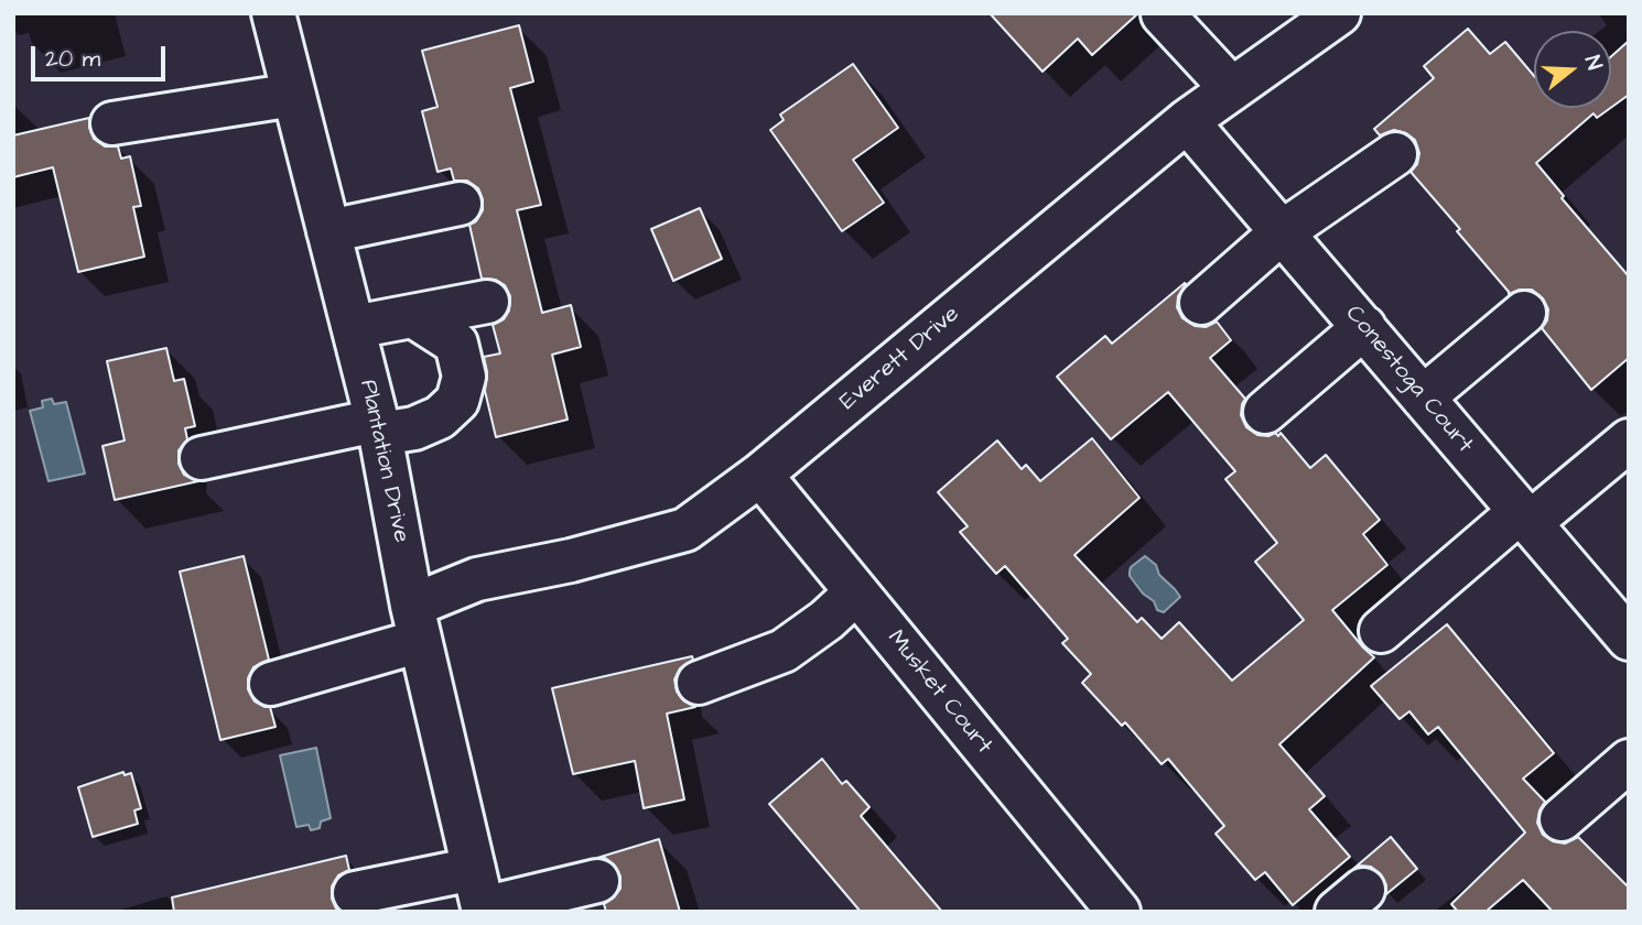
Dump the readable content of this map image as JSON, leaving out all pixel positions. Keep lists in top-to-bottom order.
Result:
{
  "streets": {
    "street": [
      "Everett Drive",
      "Conestoga Court",
      "Plantation Drive",
      "Musket Court"
    ]
  },
  "crossings": [
    ["Everett Drive", "Conestoga Court"],
    ["Everett Drive", "Plantation Drive"],
    ["Everett Drive", "Musket Court"]
  ],
  "scale_bar": "20 m",
  "north": "right"
}
